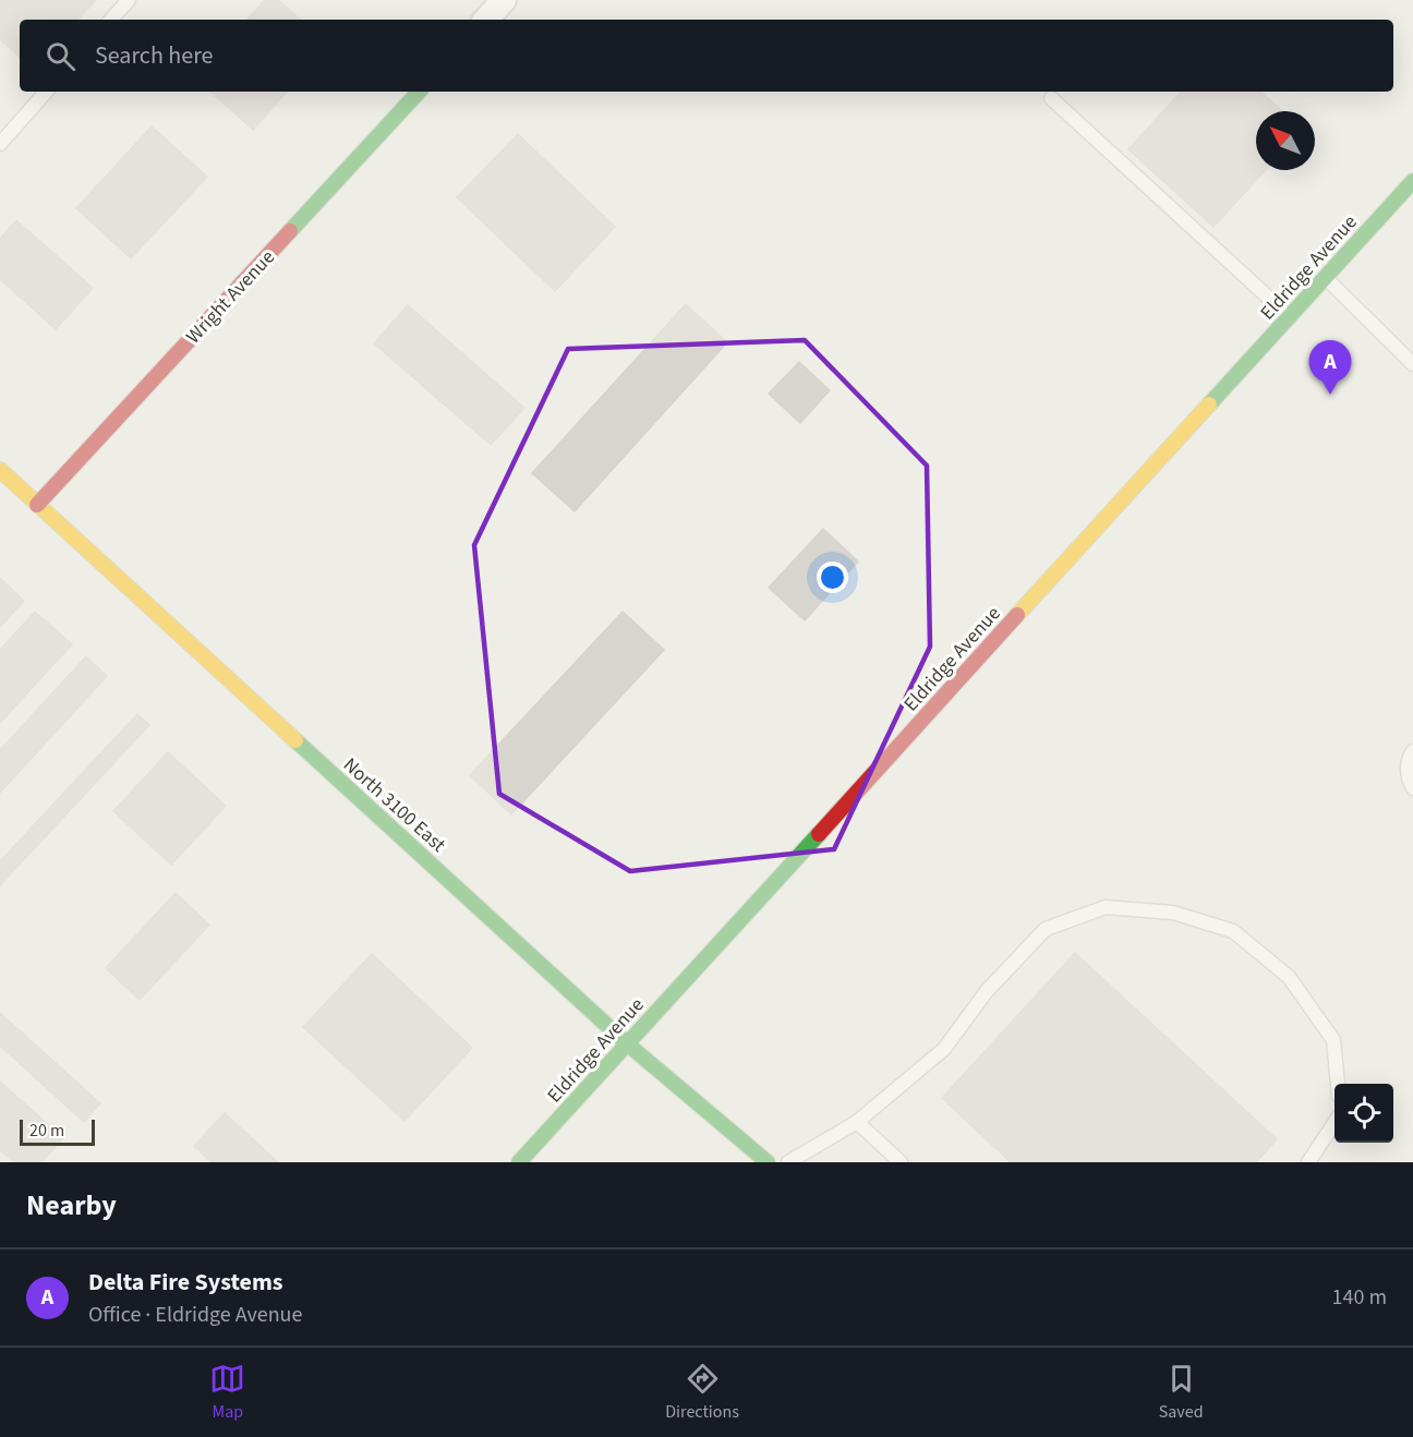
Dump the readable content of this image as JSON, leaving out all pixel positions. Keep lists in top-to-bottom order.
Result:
{
  "streets": {
    "street": ["Eldridge Avenue", "Wright Avenue", "North 3100 East"]
  },
  "crossings": [
    ["Eldridge Avenue", "North 3100 East"],
    ["Wright Avenue", "North 3100 East"]
  ],
  "scale_bar": "20 m",
  "north": "top left",
  "page": {
    "search": "Search here",
    "pins": "A",
    "scale": "20 m",
    "heading": "Nearby",
    "list": [
      {
        "mark": "A",
        "name": "Delta Fire Systems",
        "note": "Office · Eldridge Avenue",
        "value": "140 m"
      }
    ],
    "nav": ["Map", "Directions", "Saved"]
  }
}
